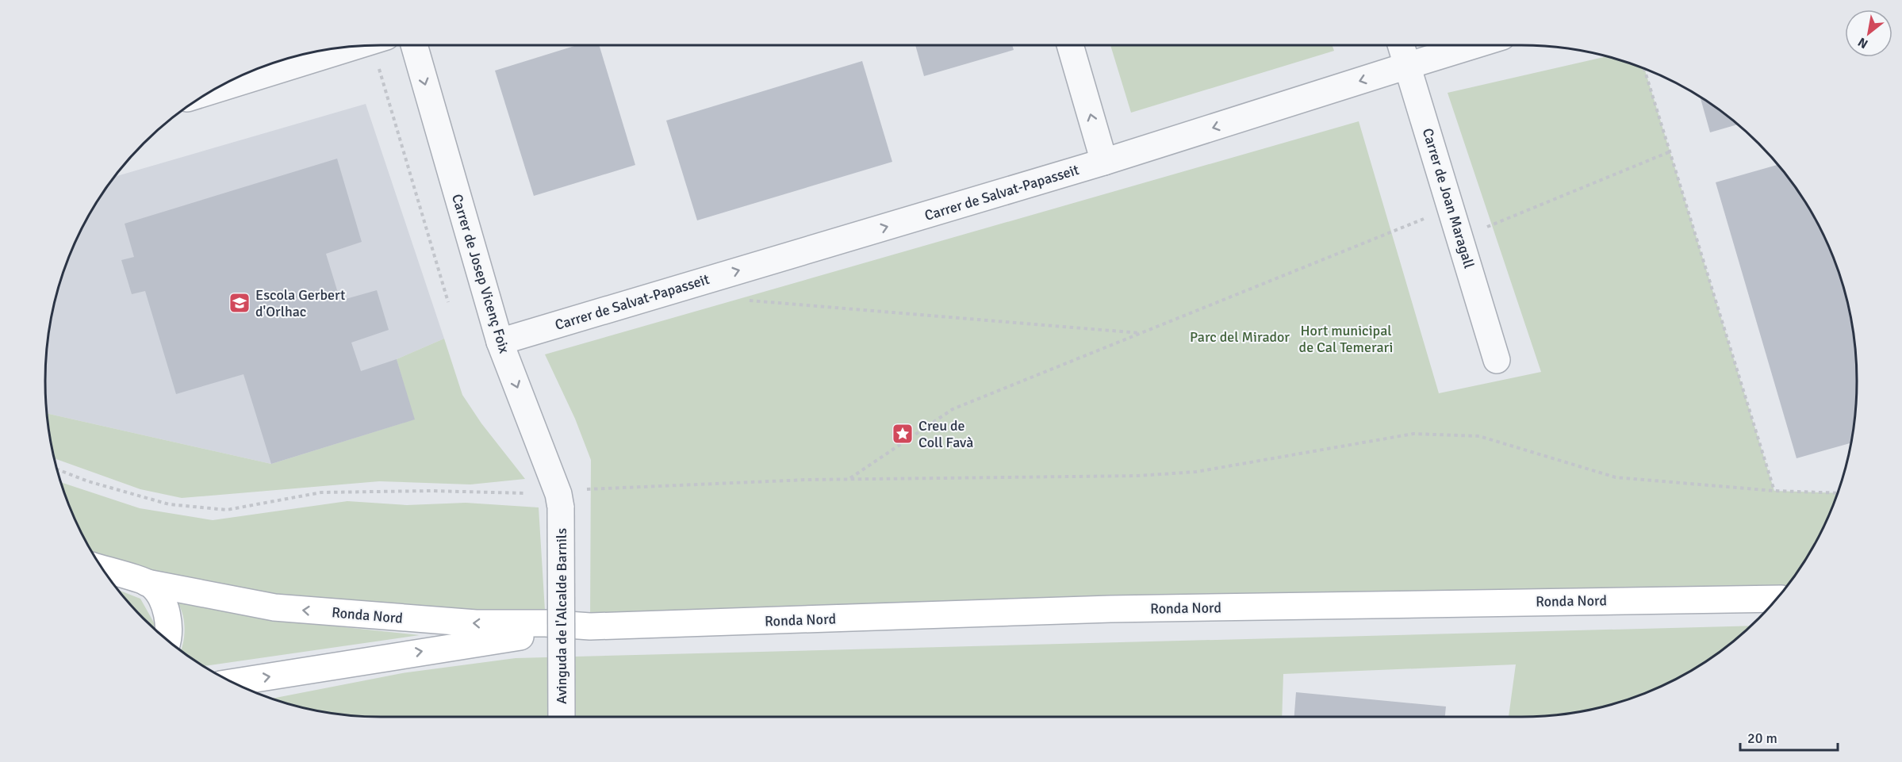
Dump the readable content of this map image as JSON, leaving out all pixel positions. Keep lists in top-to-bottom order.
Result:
{
  "streets": {
    "main road": ["Ronda Nord"],
    "street": [
      "Carrer de Salvat-Papasseit",
      "Carrer de Joan Maragall",
      "Carrer de Josep Vicenç Foix",
      "Avinguda de l'Alcalde Barnils"
    ]
  },
  "crossings": [
    ["Carrer de Salvat-Papasseit", "Carrer de Joan Maragall"],
    ["Carrer de Salvat-Papasseit", "Carrer de Josep Vicenç Foix"],
    ["Carrer de Josep Vicenç Foix", "Avinguda de l'Alcalde Barnils"]
  ],
  "one_way": ["Carrer de Josep Vicenç Foix"],
  "parks": ["Hort municipal de Cal Temerari", "Parc del Mirador"],
  "places": {
    "school or university": ["Escola Gerbert d'Orlhac"],
    "place": ["Creu de Coll Favà"]
  },
  "scale_bar": "20 m",
  "north": "bottom left"
}
